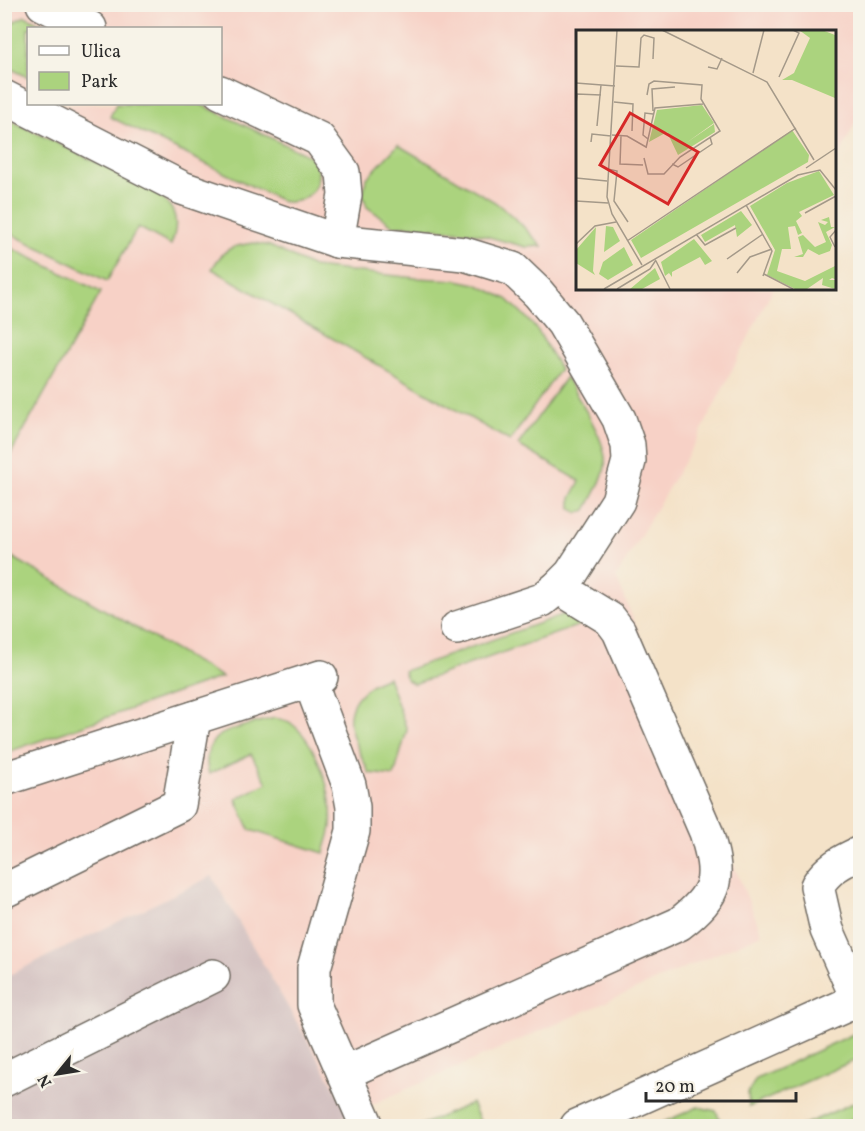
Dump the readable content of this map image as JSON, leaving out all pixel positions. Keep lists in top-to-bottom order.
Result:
{
  "legend": ["Ulica", "Park"],
  "scale_bar": "20 m",
  "north": "bottom left"
}
